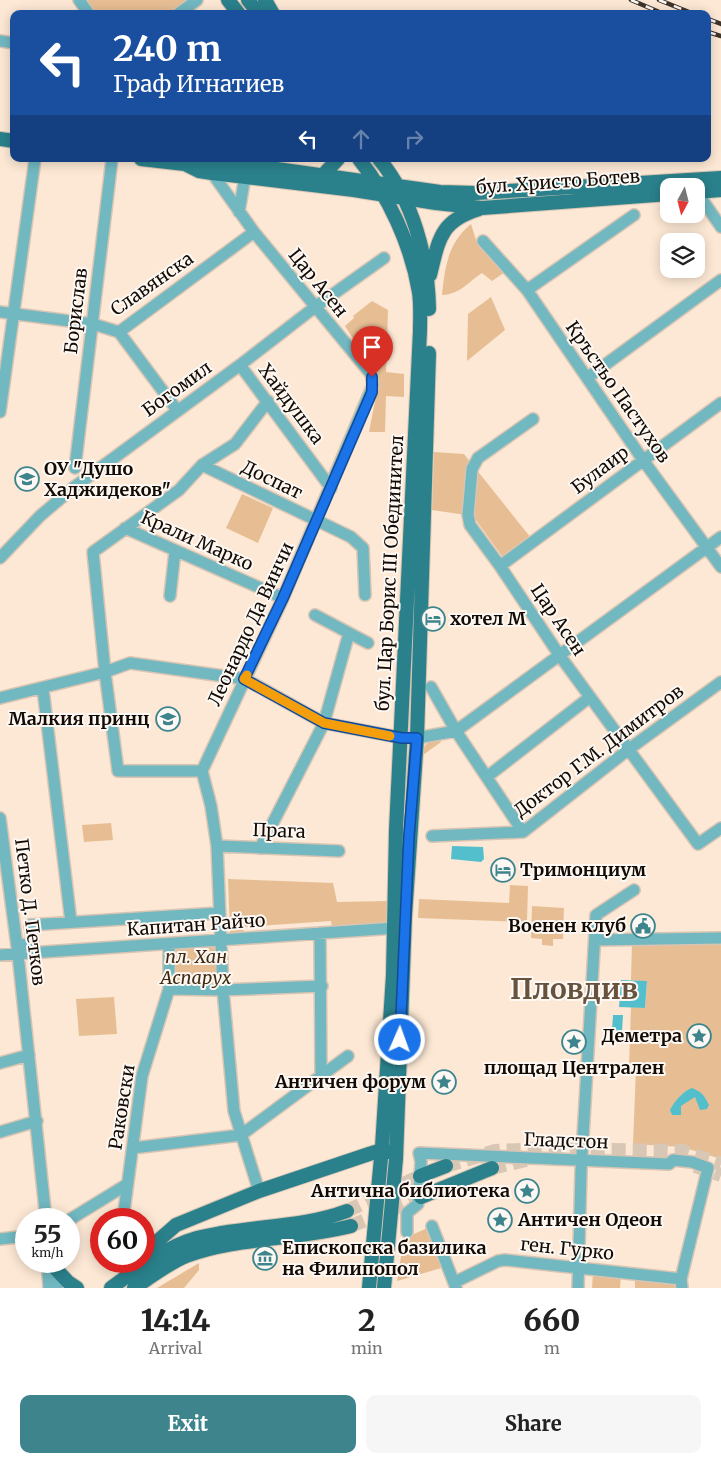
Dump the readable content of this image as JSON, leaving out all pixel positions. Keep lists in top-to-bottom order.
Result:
{
  "streets": {
    "main road": ["бул. Христо Ботев", "бул. Цар Борис III Обединител"],
    "street": [
      "Цар Асен",
      "Славянска",
      "Борислав",
      "Богомил",
      "Кръстьо Пастухов",
      "Хайдушка",
      "Булаир",
      "Доспат",
      "Крали Марко",
      "Леонардо Да Винчи",
      "Доктор Г.М. Димитров",
      "Прага",
      "Петко Д. Петков",
      "Капитан Райчо",
      "Раковски",
      "Гладстон",
      "ген. Гурко"
    ]
  },
  "crossings": [
    ["бул. Христо Ботев", "Цар Асен"],
    ["бул. Христо Ботев", "бул. Цар Борис III Обединител"],
    ["Цар Асен", "Славянска"],
    ["Цар Асен", "Богомил"],
    ["Цар Асен", "Булаир"],
    ["Цар Асен", "Леонардо Да Винчи"],
    ["Цар Асен", "Доктор Г.М. Димитров"],
    ["Славянска", "Борислав"],
    ["Богомил", "Хайдушка"],
    ["Кръстьо Пастухов", "Булаир"],
    ["Хайдушка", "Леонардо Да Винчи"],
    ["Доспат", "Леонардо Да Винчи"],
    ["Крали Марко", "Леонардо Да Винчи"],
    ["бул. Цар Борис III Обединител", "Капитан Райчо"],
    ["Петко Д. Петков", "Капитан Райчо"],
    ["Капитан Райчо", "Раковски"],
    ["Гладстон", "ген. Гурко"]
  ],
  "districts": ["Пловдив"],
  "parks": ["пл. Хан Аспарух"],
  "places": {
    "school or university": ["ОУ \"Душо Хаджидеков\"", "Малкия принц"],
    "hotel": ["хотел М", "Тримонциум"],
    "public building": ["Военен клуб"],
    "place": [
      "Деметра",
      "площад Централен",
      "Античен форум",
      "Антична библиотека",
      "Античен Одеон"
    ],
    "museum": ["Епископска базилика на Филипопол"]
  },
  "north": "bottom",
  "page": {
    "turn": ["240 m", "Граф Игнатиев"],
    "speed": "55 km/h",
    "limit": "60",
    "eta": [
      "14:14",
      "Arrival",
      "2",
      "min",
      "660",
      "m"
    ],
    "buttons": ["Exit", "Share"]
  }
}
